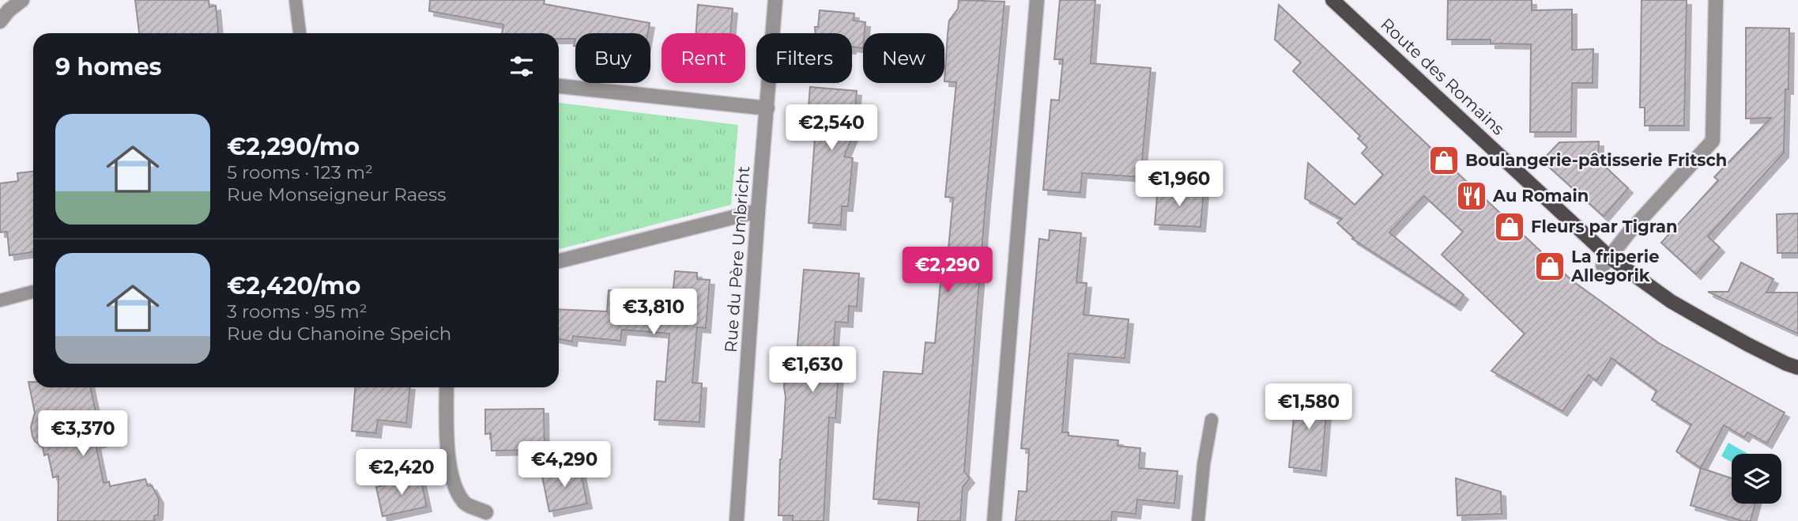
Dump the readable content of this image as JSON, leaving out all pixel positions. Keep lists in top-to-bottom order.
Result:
{
  "streets": {
    "main road": ["Route des Romains"],
    "street": ["Rue du Père Umbricht"]
  },
  "places": {
    "shop": ["Boulangerie-pâtisserie Fritsch", "Fleurs par Tigran", "La friperie Allegorik"],
    "restaurant": ["Au Romain"]
  },
  "page": {
    "chip": [
      "Buy",
      "Rent",
      "Filters",
      "New"
    ],
    "heading": "9 homes",
    "list": [
      {
        "name": "€2,290/mo",
        "note": "5 rooms · 123 m² · Rue Monseigneur Raess"
      },
      {
        "name": "€2,420/mo",
        "note": "3 rooms · 95 m² · Rue du Chanoine Speich"
      }
    ],
    "price": [
      "€2,540",
      "€1,960",
      "€2,290",
      "€3,810",
      "€1,630",
      "€1,580",
      "€3,370",
      "€4,290",
      "€2,420"
    ]
  }
}
